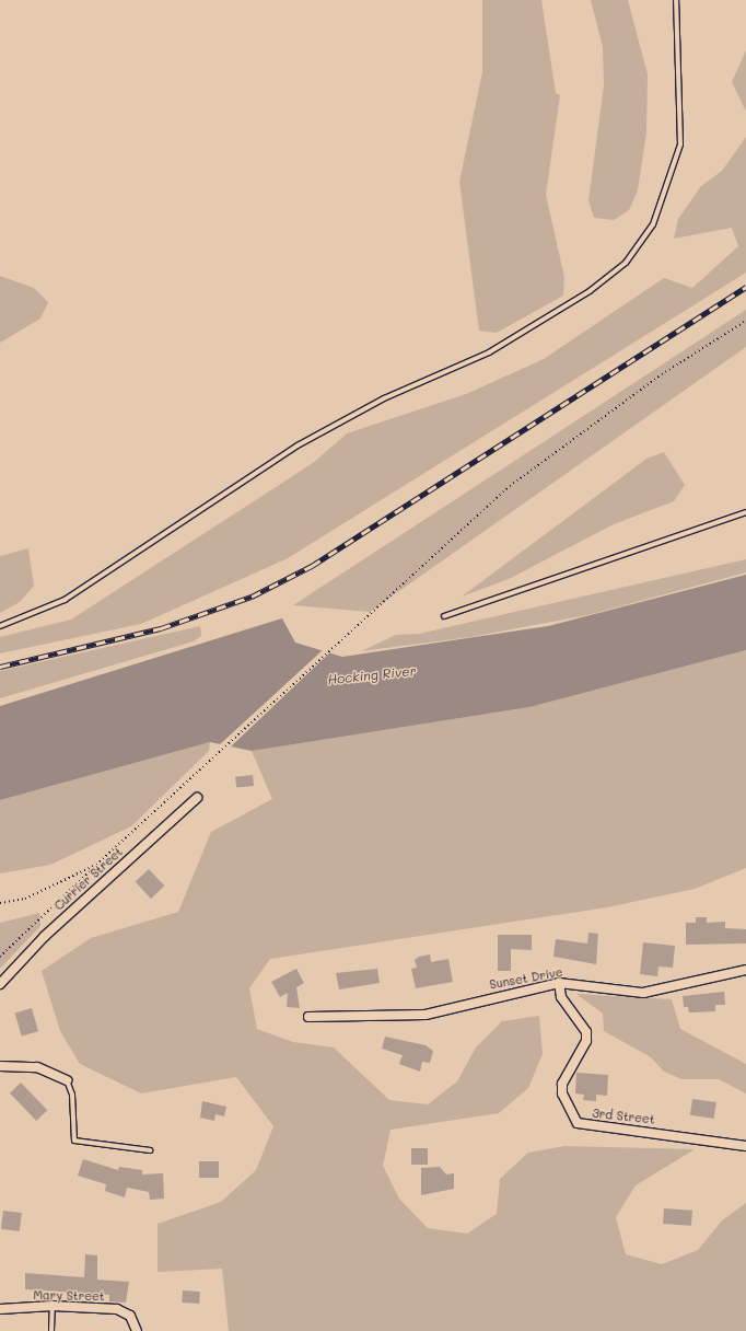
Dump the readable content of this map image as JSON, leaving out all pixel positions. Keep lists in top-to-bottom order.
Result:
{
  "streets": {
    "street": [
      "Currier Street",
      "Sunset Drive",
      "3rd Street",
      "Mary Street"
    ]
  },
  "crossings": [
    ["Sunset Drive", "3rd Street"]
  ],
  "water": ["Hocking River"]
}
